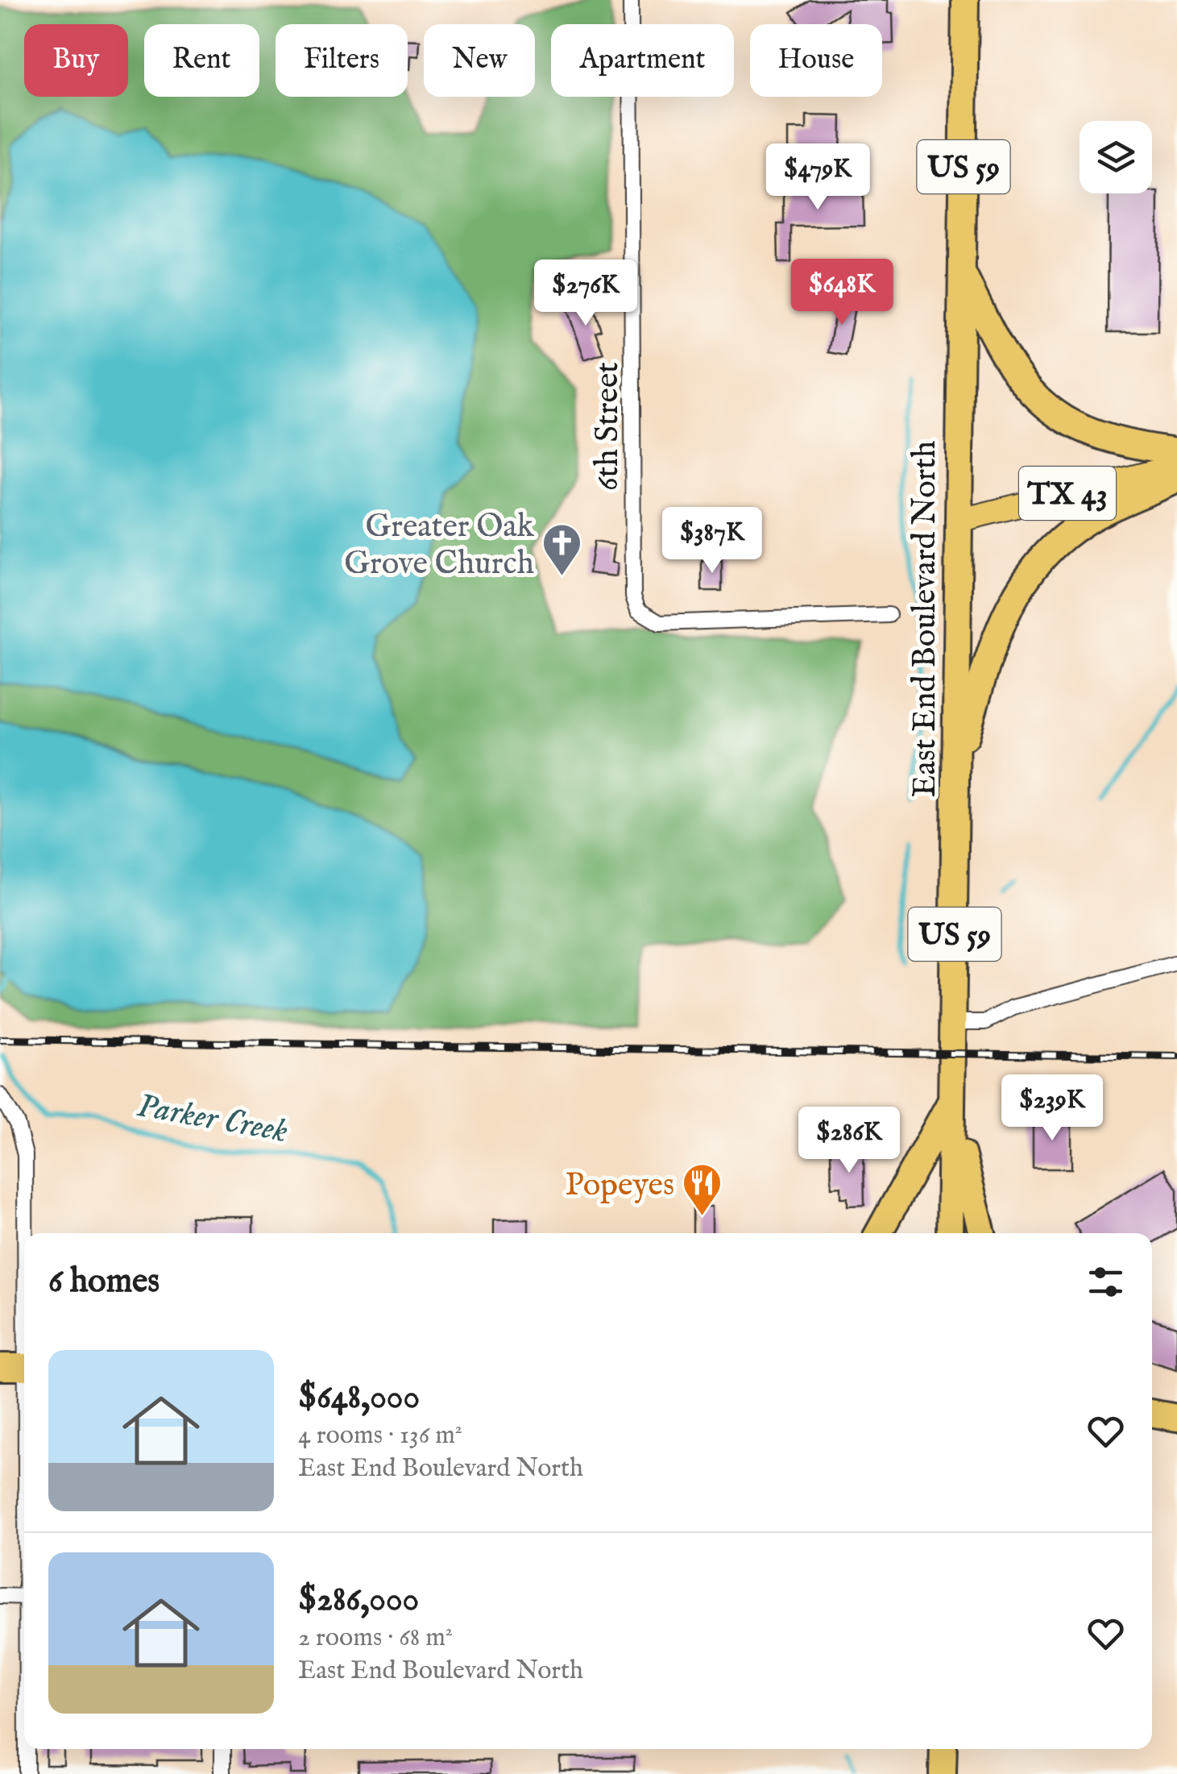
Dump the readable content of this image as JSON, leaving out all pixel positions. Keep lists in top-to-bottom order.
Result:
{
  "streets": {
    "highway": ["US 59", "East End Boulevard North"],
    "main road": ["TX 43"],
    "street": ["6th Street"]
  },
  "crossings": [
    ["TX 43", "East End Boulevard North"]
  ],
  "water": ["Parker Creek"],
  "places": {
    "church": ["Greater Oak Grove Church"],
    "restaurant": ["Popeyes"]
  },
  "page": {
    "chip": [
      "Buy",
      "Rent",
      "Filters",
      "New",
      "Apartment",
      "House"
    ],
    "price": [
      "$479K",
      "$648K",
      "$276K",
      "$387K",
      "$239K",
      "$286K"
    ],
    "heading": "6 homes",
    "list": [
      {
        "name": "$648,000",
        "note": "4 rooms · 136 m² · East End Boulevard North"
      },
      {
        "name": "$286,000",
        "note": "2 rooms · 68 m² · East End Boulevard North"
      }
    ]
  }
}
